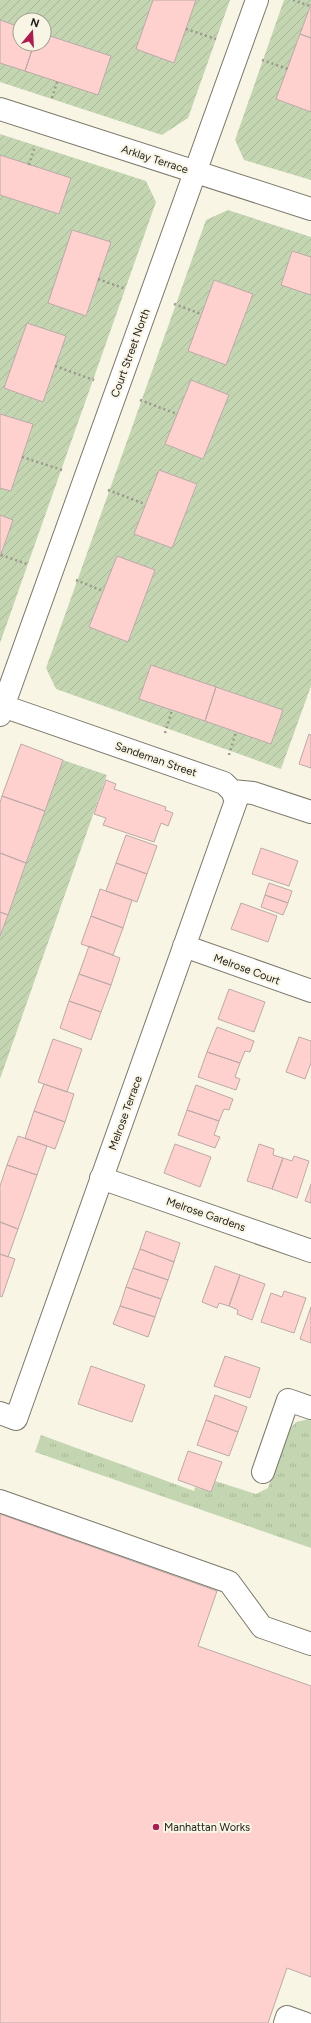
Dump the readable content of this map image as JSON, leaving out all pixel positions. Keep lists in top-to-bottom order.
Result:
{
  "streets": {
    "street": [
      "Arklay Terrace",
      "Court Street North",
      "Sandeman Street",
      "Melrose Court",
      "Melrose Terrace",
      "Melrose Gardens"
    ]
  },
  "crossings": [
    ["Arklay Terrace", "Court Street North"],
    ["Court Street North", "Sandeman Street"],
    ["Sandeman Street", "Melrose Terrace"],
    ["Melrose Court", "Melrose Terrace"],
    ["Melrose Terrace", "Melrose Gardens"]
  ],
  "places": ["Manhattan Works"],
  "north": "top"
}
